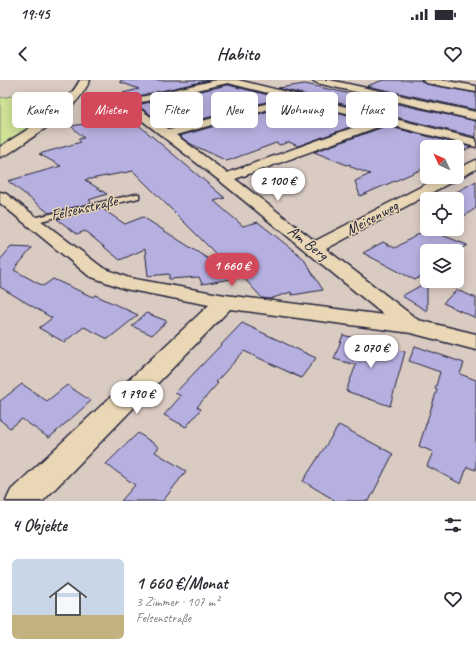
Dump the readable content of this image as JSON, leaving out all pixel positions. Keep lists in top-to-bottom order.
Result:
{
  "streets": {
    "street": ["Felsenstraße", "Meisenweg", "Am Berg"]
  },
  "crossings": [
    ["Felsenstraße", "Am Berg"],
    ["Meisenweg", "Am Berg"]
  ],
  "north": "top left",
  "page": {
    "status": "19:45",
    "header": "Habito",
    "chip": [
      "Kaufen",
      "Mieten",
      "Filter",
      "Neu",
      "Wohnung",
      "Haus"
    ],
    "price": [
      "2 100 €",
      "1 660 €",
      "2 070 €",
      "1 790 €"
    ],
    "heading": "4 Objekte",
    "list": [
      {
        "name": "1 660 €/Monat",
        "note": "3 Zimmer · 107 m² · Felsenstraße"
      }
    ]
  }
}
